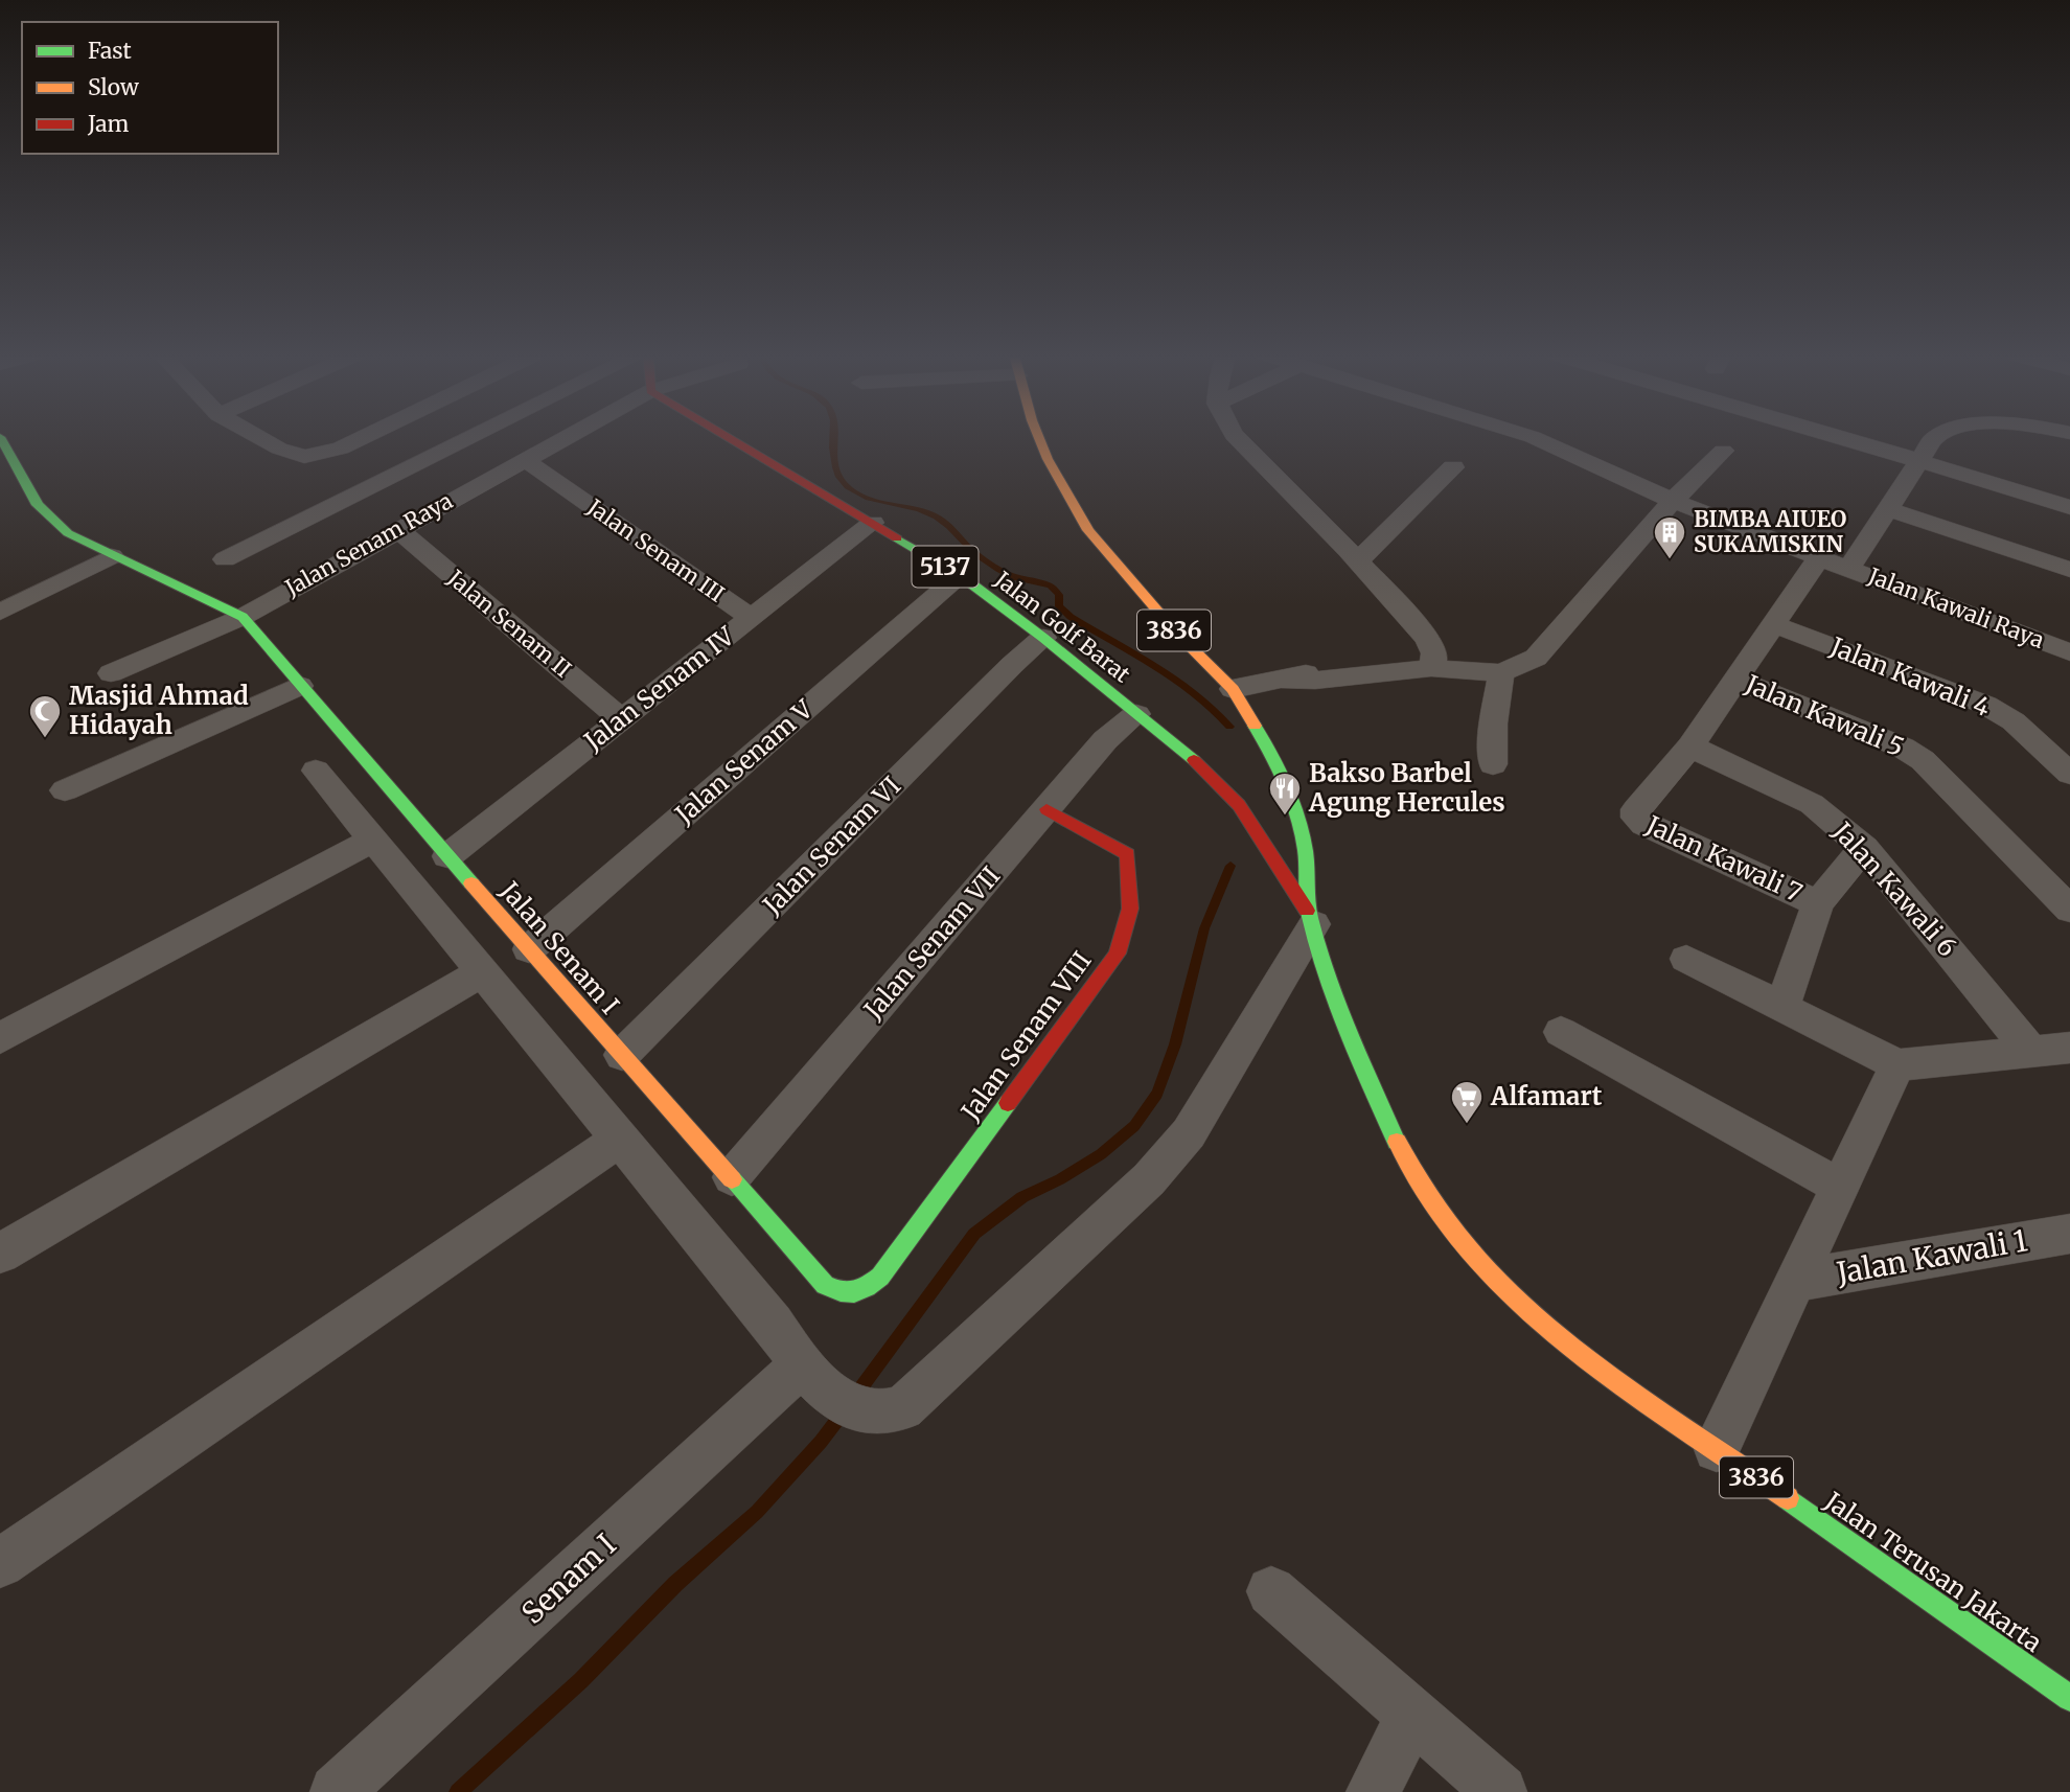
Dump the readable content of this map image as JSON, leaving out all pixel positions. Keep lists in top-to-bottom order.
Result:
{
  "streets": {
    "main road": [
      "5137",
      "Jalan Golf Barat",
      "3836",
      "Jalan Senam I",
      "Jalan Senam VIII",
      "Jalan Terusan Jakarta"
    ],
    "street": [
      "Jalan Senam Raya",
      "Jalan Senam III",
      "Jalan Kawali Raya",
      "Jalan Senam II",
      "Jalan Kawali 4",
      "Jalan Senam IV",
      "Jalan Kawali 5",
      "Jalan Senam V",
      "Jalan Senam VI",
      "Jalan Kawali 7",
      "Jalan Kawali 6",
      "Jalan Senam VII",
      "Jalan Kawali 1",
      "Senam I"
    ]
  },
  "crossings": [
    ["Jalan Senam Raya", "Jalan Senam III"],
    ["Jalan Senam Raya", "Jalan Senam II"],
    ["Jalan Senam Raya", "Jalan Senam I"],
    ["Jalan Senam III", "Jalan Senam IV"],
    ["Jalan Senam II", "Jalan Senam IV"],
    ["Jalan Golf Barat", "Jalan Senam IV"],
    ["Jalan Golf Barat", "Jalan Senam V"],
    ["Jalan Golf Barat", "Jalan Senam VI"],
    ["Jalan Golf Barat", "Jalan Senam VII"],
    ["Jalan Golf Barat", "Jalan Terusan Jakarta"],
    ["Jalan Senam IV", "Jalan Senam I"],
    ["Jalan Senam V", "Jalan Senam I"],
    ["Jalan Senam VI", "Jalan Senam I"],
    ["Jalan Kawali 7", "Jalan Kawali 6"],
    ["Jalan Senam VII", "Jalan Senam I"],
    ["Jalan Senam VII", "Jalan Senam VIII"],
    ["Jalan Senam I", "Jalan Senam VIII"]
  ],
  "places": {
    "building": ["BIMBA AIUEO SUKAMISKIN"],
    "mosque": ["Masjid Ahmad Hidayah"],
    "restaurant": ["Bakso Barbel Agung Hercules"],
    "supermarket": ["Alfamart"]
  },
  "legend": ["Fast", "Slow", "Jam"]
}
